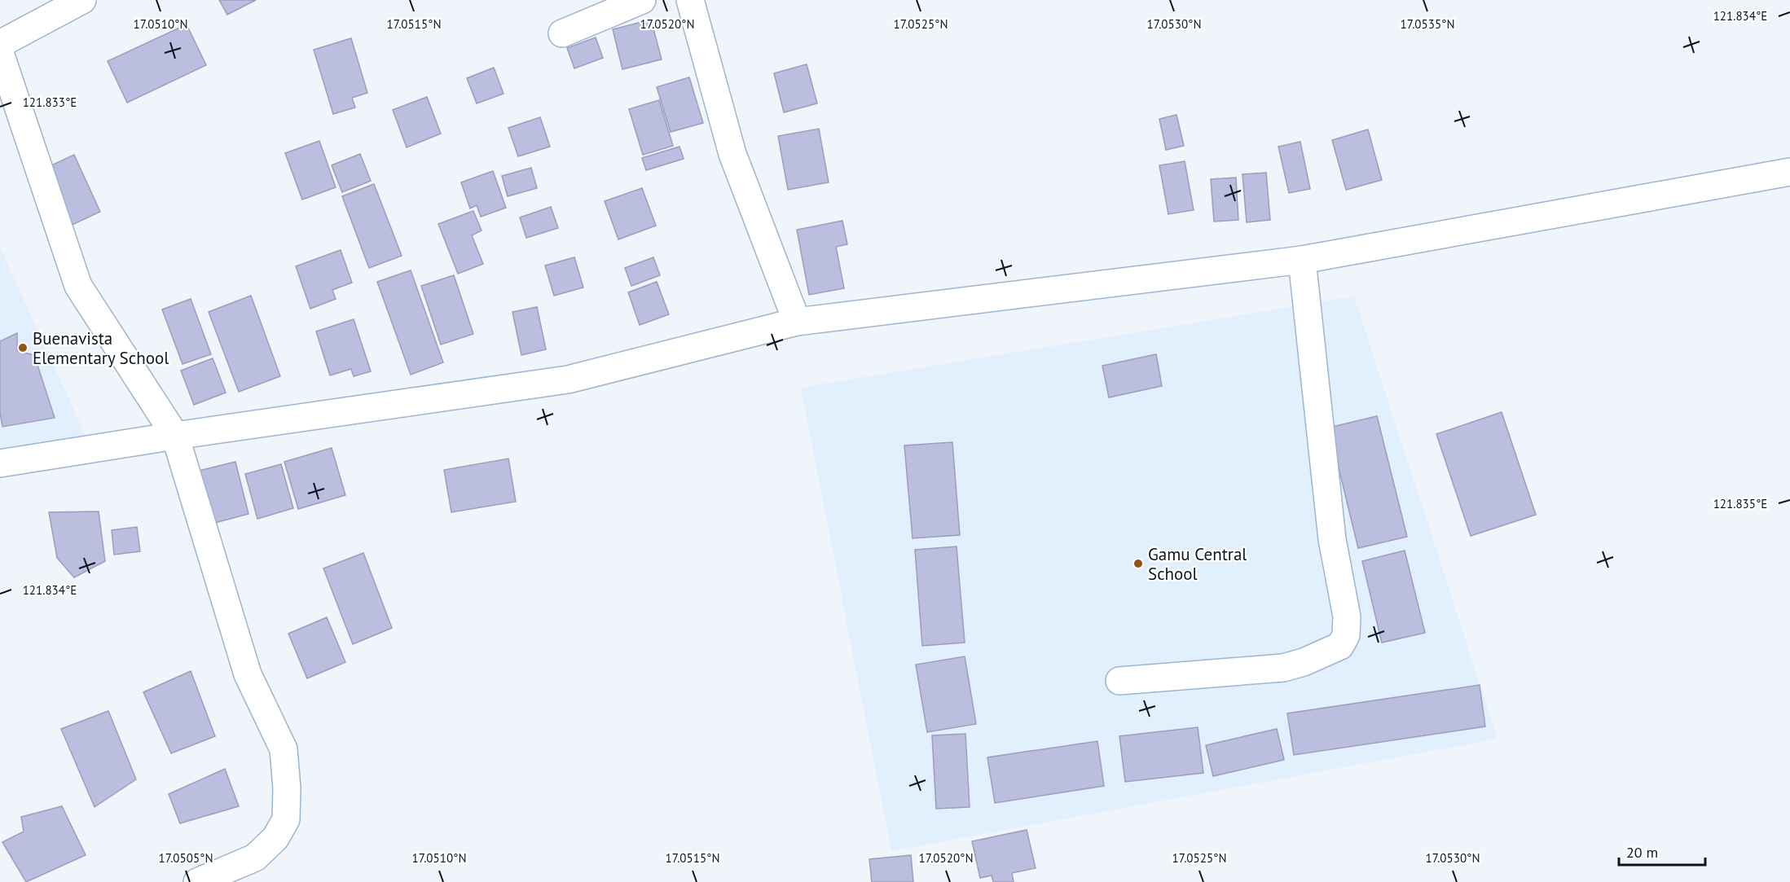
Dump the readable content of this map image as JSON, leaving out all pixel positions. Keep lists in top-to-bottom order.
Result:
{
  "places": ["Buenavista Elementary School", "Gamu Central School"],
  "scale_bar": "20 m",
  "coordinates": [
    "121.834°E",
    "17.0510°N",
    "17.0515°N",
    "17.0520°N",
    "17.0525°N",
    "17.0530°N",
    "17.0535°N",
    "121.833°E",
    "121.835°E",
    "17.0505°N"
  ]
}
